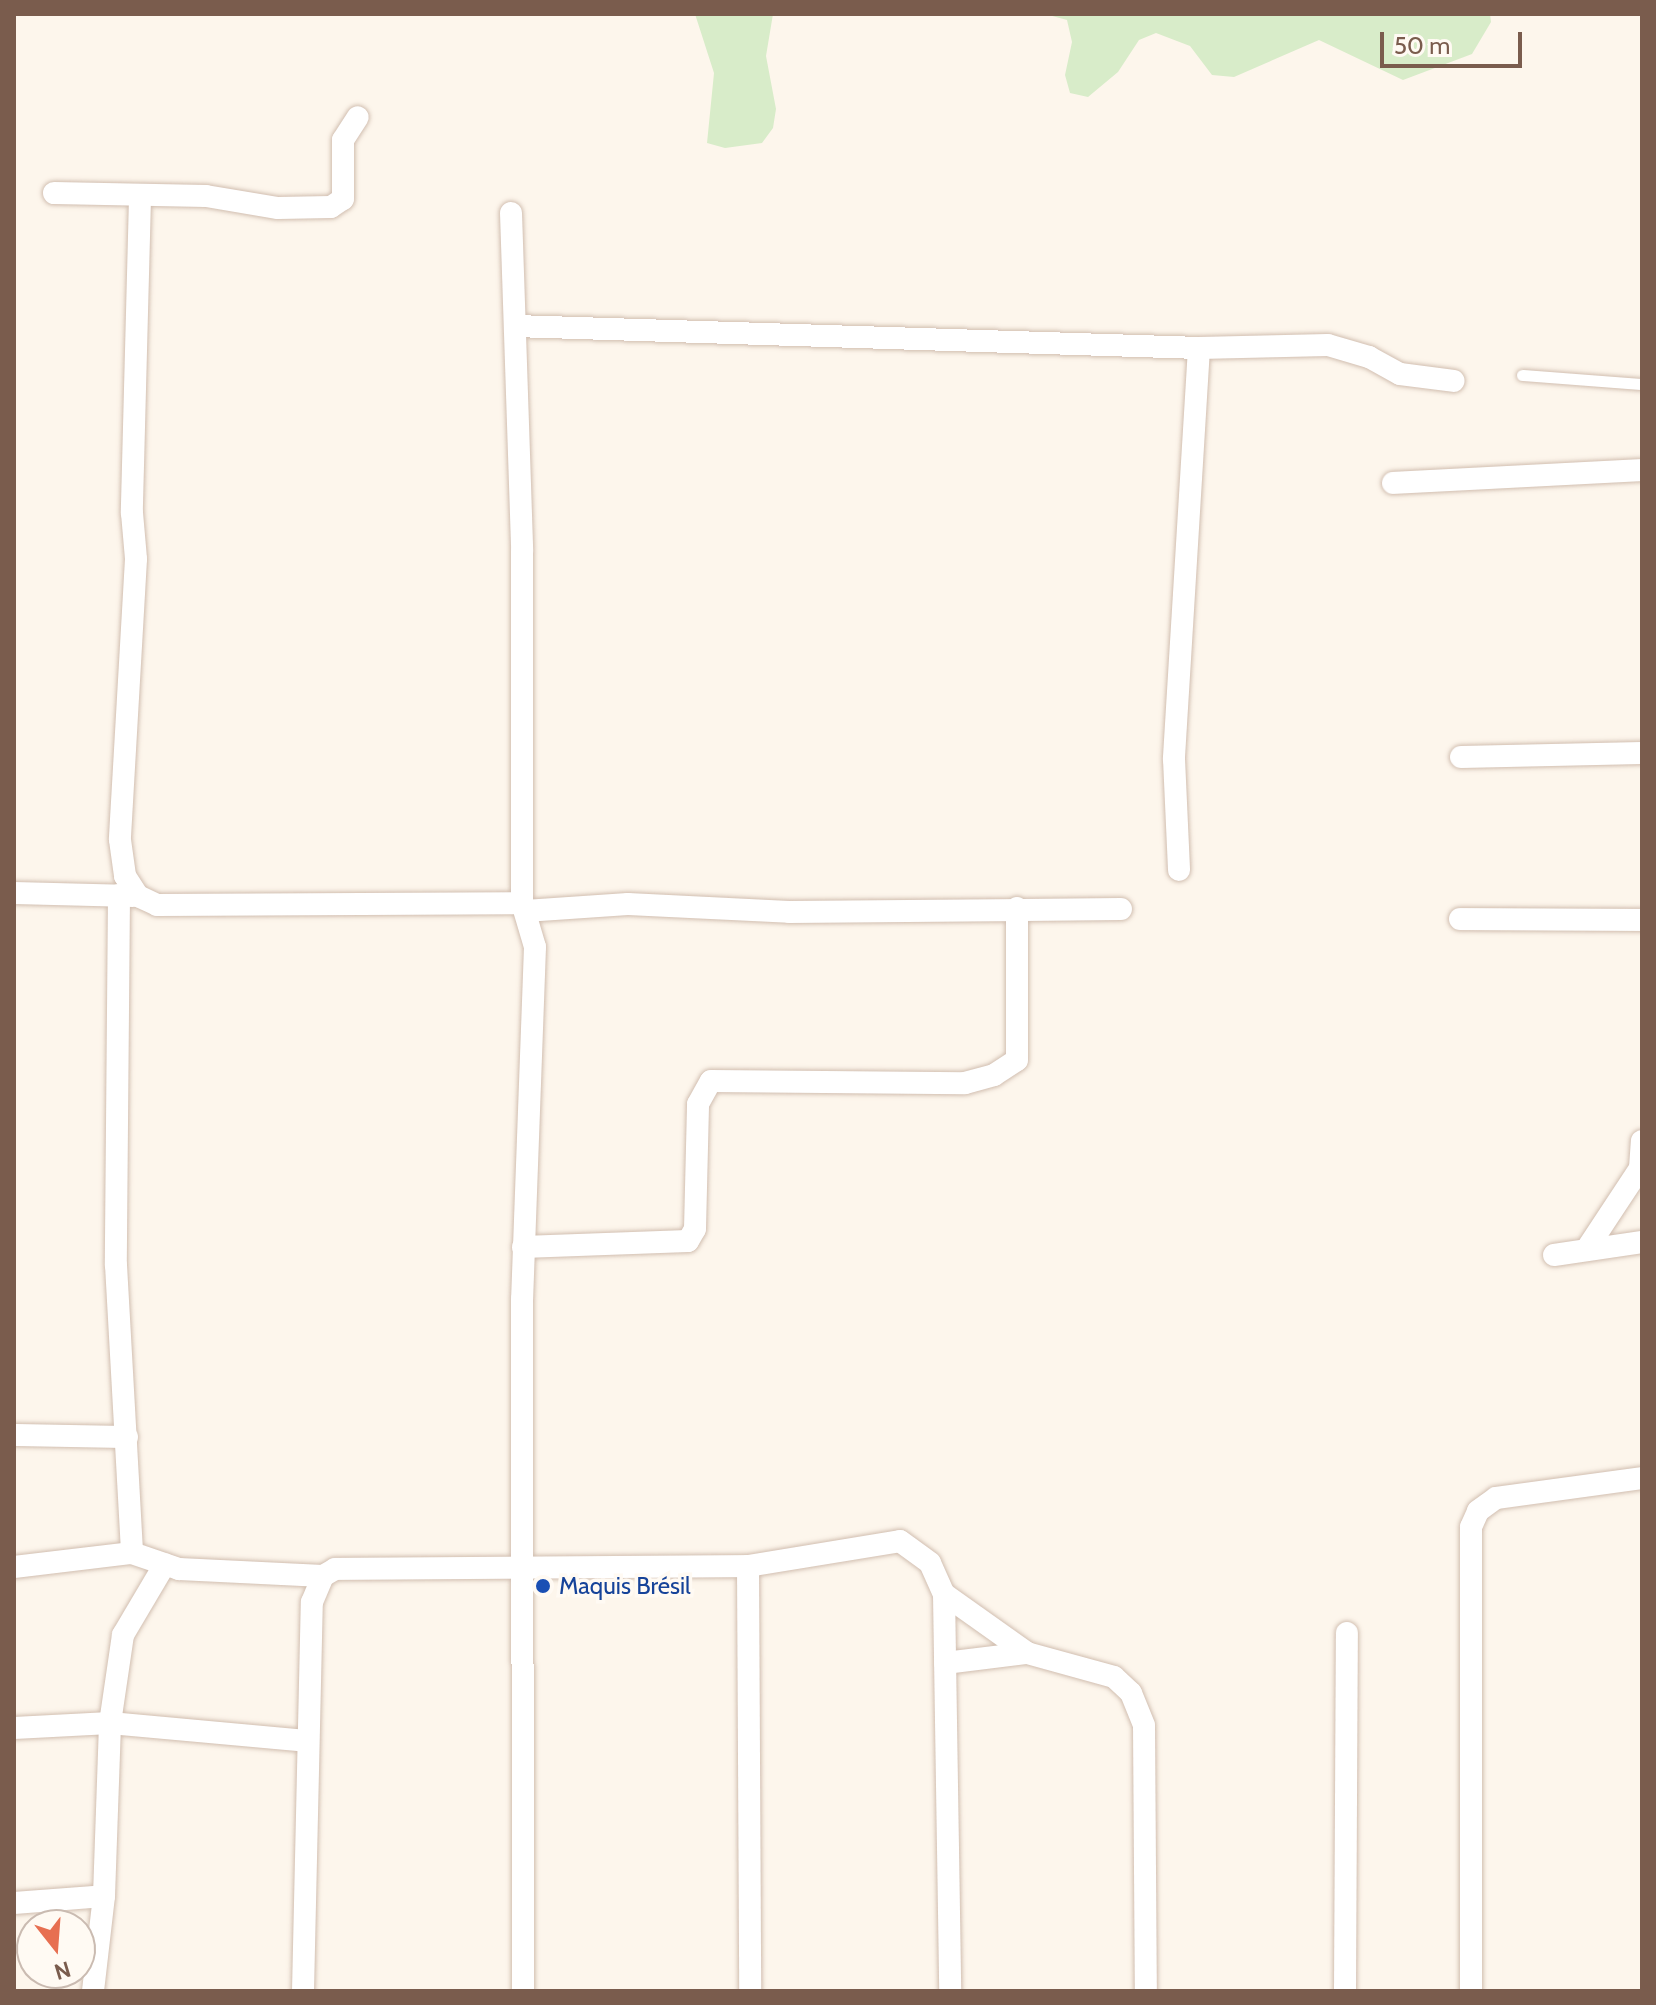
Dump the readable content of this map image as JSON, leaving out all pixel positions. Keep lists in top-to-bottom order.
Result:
{
  "places": ["Maquis Brésil"],
  "scale_bar": "50 m",
  "north": "bottom"
}
